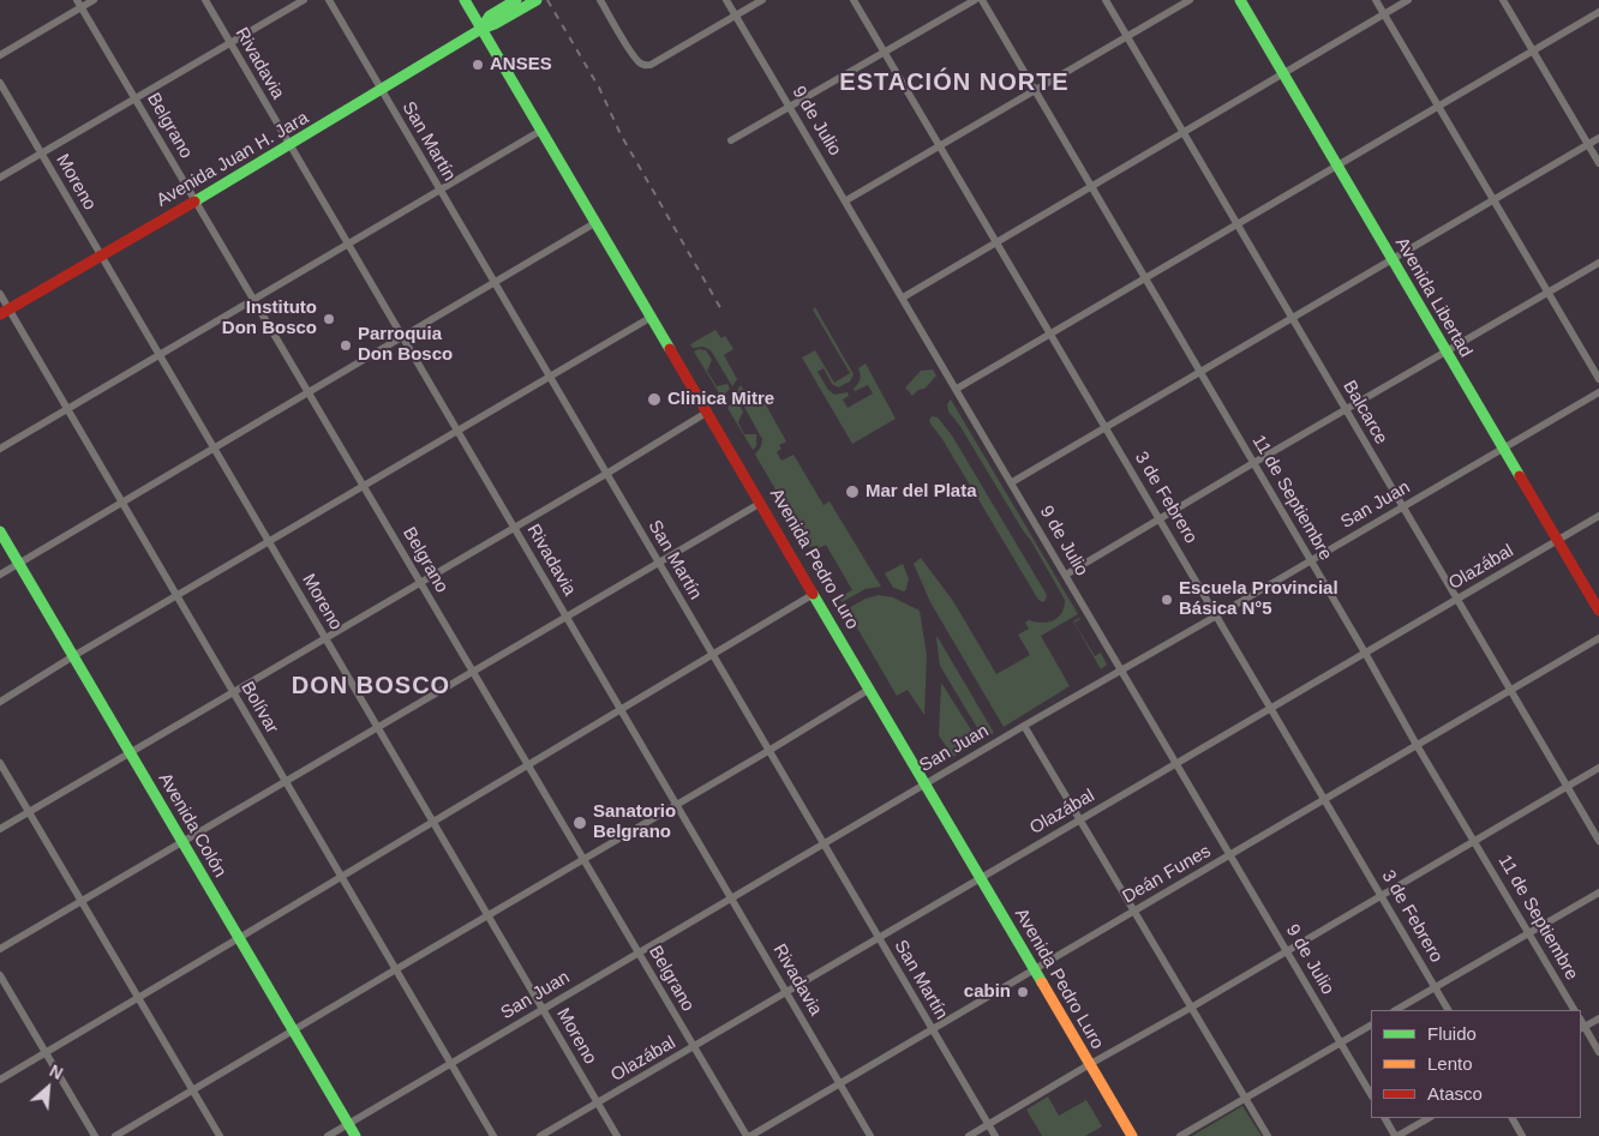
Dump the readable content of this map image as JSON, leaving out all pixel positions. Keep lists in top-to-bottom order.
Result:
{
  "streets": {
    "main road": [
      "Avenida Juan H. Jara",
      "Avenida Libertad",
      "Avenida Pedro Luro",
      "Avenida Colón"
    ],
    "street": [
      "Rivadavia",
      "9 de Julio",
      "Belgrano",
      "San Martín",
      "Moreno",
      "Balcarce",
      "3 de Febrero",
      "11 de Septiembre",
      "San Juan",
      "Olazábal",
      "Bolívar",
      "Deán Funes"
    ]
  },
  "crossings": [
    ["Rivadavia", "Avenida Juan H. Jara"],
    ["Rivadavia", "San Juan"],
    ["Rivadavia", "Olazábal"],
    ["Rivadavia", "Deán Funes"],
    ["9 de Julio", "San Juan"],
    ["9 de Julio", "Olazábal"],
    ["9 de Julio", "Deán Funes"],
    ["Belgrano", "Avenida Juan H. Jara"],
    ["Belgrano", "San Juan"],
    ["Belgrano", "Olazábal"],
    ["Belgrano", "Deán Funes"],
    ["San Martín", "Avenida Juan H. Jara"],
    ["San Martín", "San Juan"],
    ["San Martín", "Olazábal"],
    ["San Martín", "Deán Funes"],
    ["Avenida Juan H. Jara", "Moreno"],
    ["Avenida Juan H. Jara", "Avenida Pedro Luro"],
    ["Avenida Juan H. Jara", "Bolívar"],
    ["Moreno", "San Juan"],
    ["Moreno", "Olazábal"],
    ["Avenida Libertad", "San Juan"],
    ["Avenida Libertad", "Olazábal"],
    ["Balcarce", "San Juan"],
    ["Balcarce", "Olazábal"],
    ["Balcarce", "Deán Funes"],
    ["3 de Febrero", "San Juan"],
    ["3 de Febrero", "Olazábal"],
    ["3 de Febrero", "Deán Funes"],
    ["11 de Septiembre", "San Juan"],
    ["11 de Septiembre", "Olazábal"],
    ["11 de Septiembre", "Deán Funes"],
    ["San Juan", "Avenida Pedro Luro"],
    ["San Juan", "Bolívar"],
    ["San Juan", "Avenida Colón"],
    ["Avenida Pedro Luro", "Olazábal"],
    ["Avenida Pedro Luro", "Deán Funes"]
  ],
  "districts": ["ESTACIÓN NORTE", "DON BOSCO"],
  "places": [
    "ANSES",
    "Instituto Don Bosco",
    "Parroquia Don Bosco",
    "Clinica Mitre",
    "Mar del Plata",
    "Escuela Provincial Básica N°5",
    "Sanatorio Belgrano",
    "cabin"
  ],
  "legend": ["Fluido", "Lento", "Atasco"],
  "north": "top right"
}
